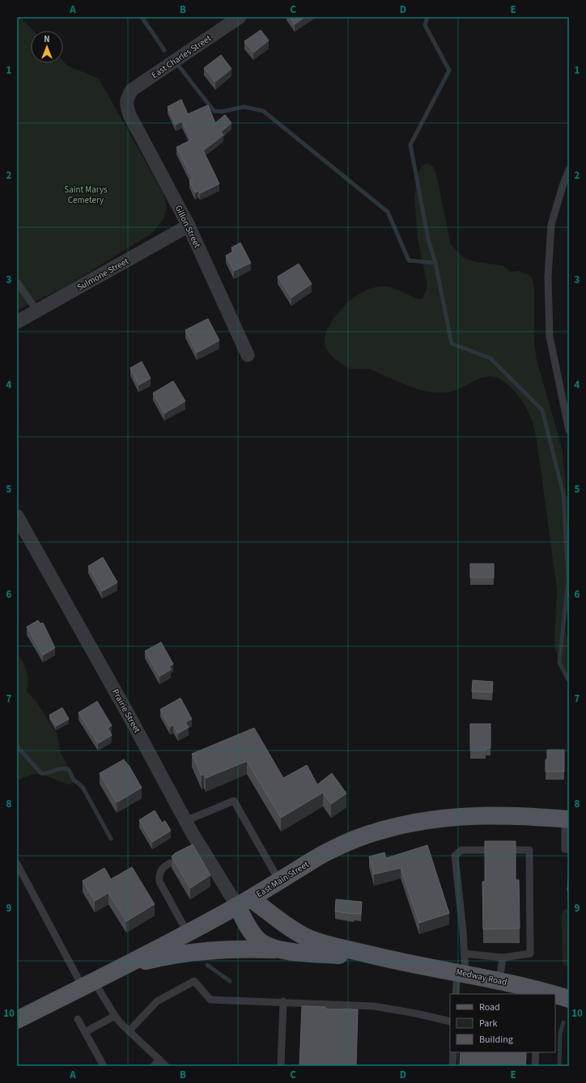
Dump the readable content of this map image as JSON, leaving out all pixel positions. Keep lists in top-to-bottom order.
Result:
{
  "streets": {
    "main road": ["East Main Street", "Medway Road"],
    "street": [
      "East Charles Street",
      "Gillon Street",
      "Sulmone Street",
      "Prairie Street"
    ]
  },
  "crossings": [
    ["East Charles Street", "Gillon Street"],
    ["Gillon Street", "Sulmone Street"],
    ["Prairie Street", "East Main Street"],
    ["Prairie Street", "Medway Road"],
    ["East Main Street", "Medway Road"]
  ],
  "parks": ["Saint Marys Cemetery"],
  "legend": ["Road", "Park", "Building"],
  "north": "top",
  "grid": {
    "columns": [
      "A",
      "B",
      "C",
      "D",
      "E"
    ],
    "rows": [
      "1",
      "2",
      "3",
      "4",
      "5",
      "6",
      "7",
      "8",
      "9",
      "10"
    ]
  }
}
